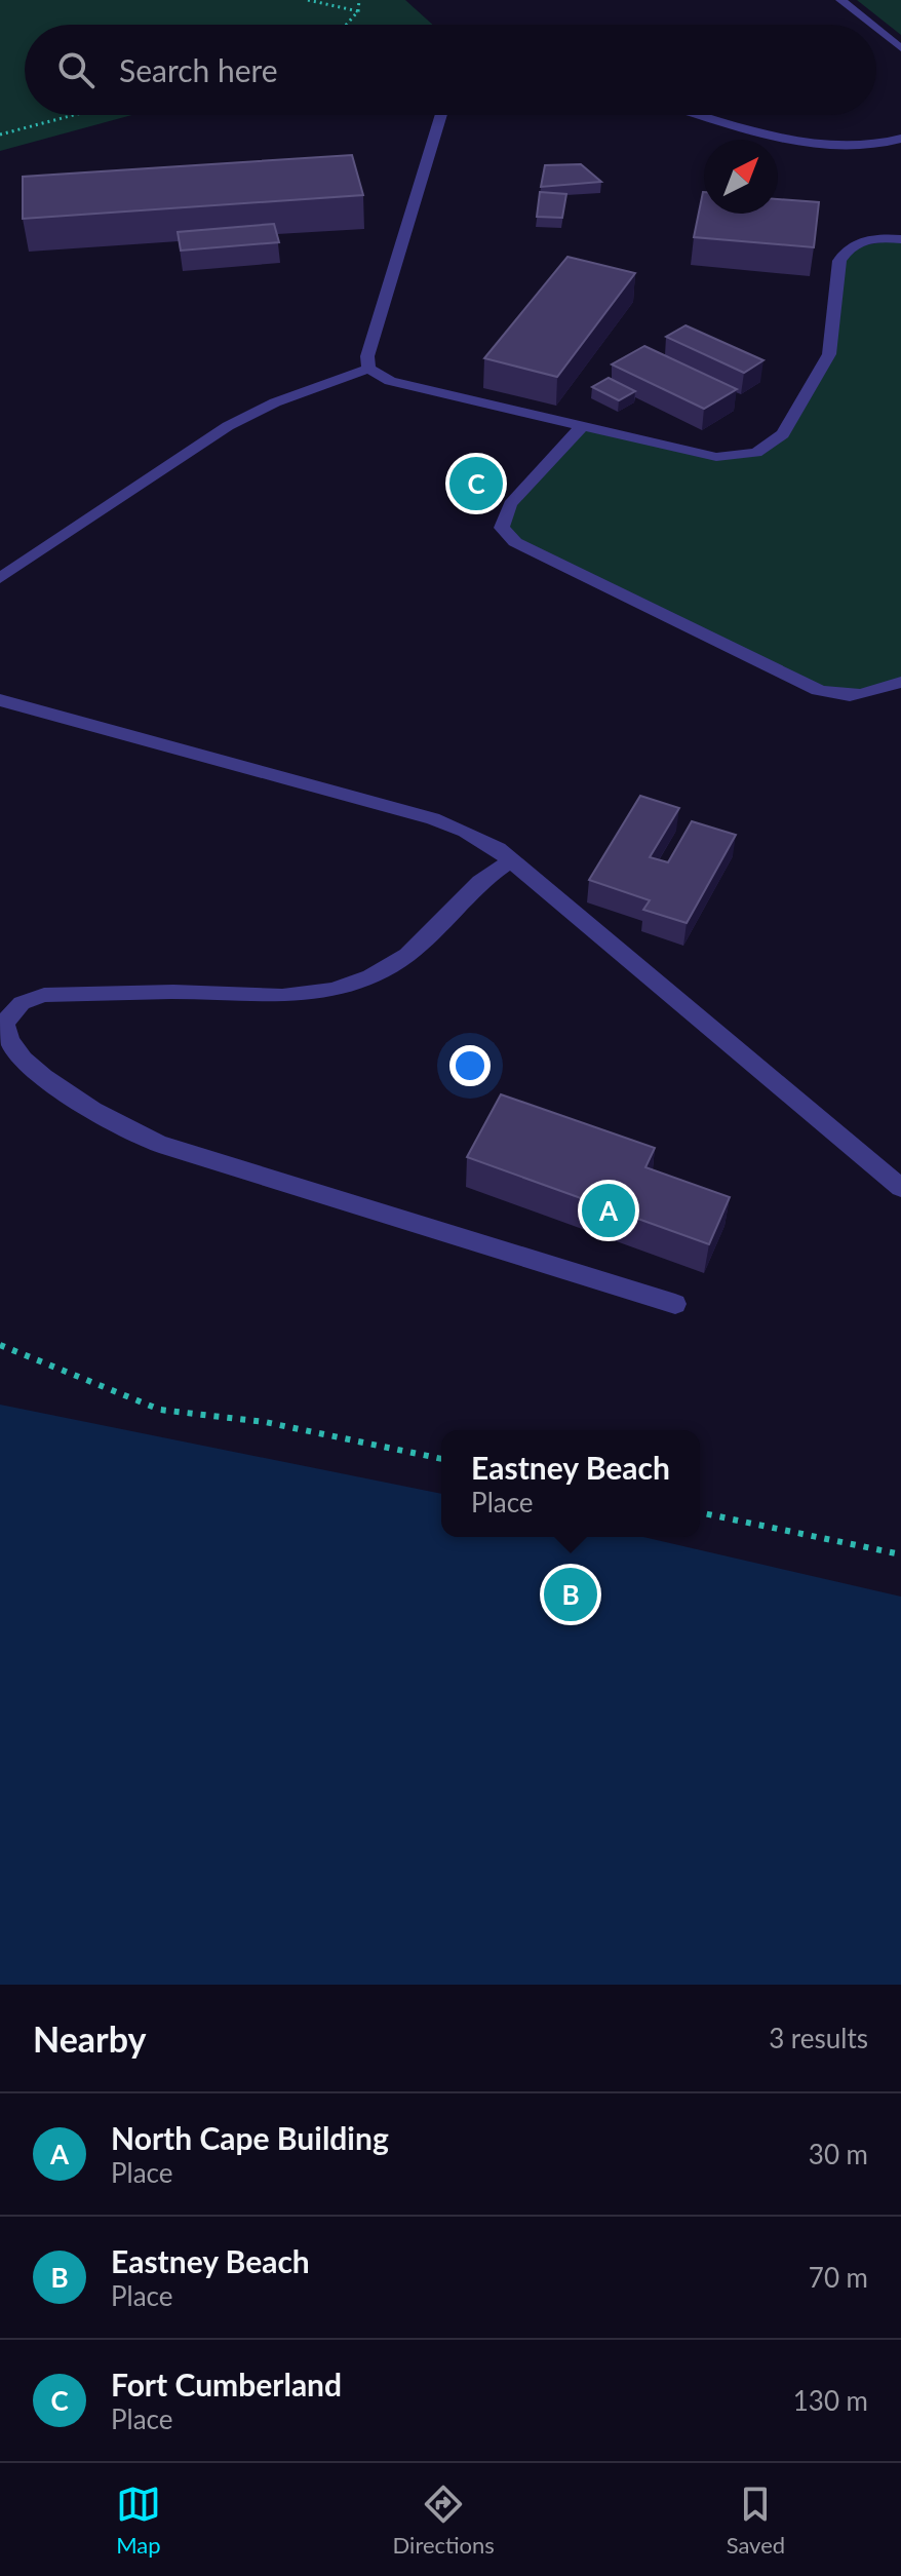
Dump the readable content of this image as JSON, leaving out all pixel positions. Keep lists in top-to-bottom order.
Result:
{
  "north": "top right",
  "page": {
    "search": "Search here",
    "pins": ["C", "A", "B"],
    "popup": ["Eastney Beach", "Place"],
    "heading": ["Nearby", "3 results"],
    "list": [
      {
        "mark": "A",
        "name": "North Cape Building",
        "note": "Place",
        "value": "30 m"
      },
      {
        "mark": "B",
        "name": "Eastney Beach",
        "note": "Place",
        "value": "70 m"
      },
      {
        "mark": "C",
        "name": "Fort Cumberland",
        "note": "Place",
        "value": "130 m"
      }
    ],
    "nav": ["Map", "Directions", "Saved"]
  }
}
